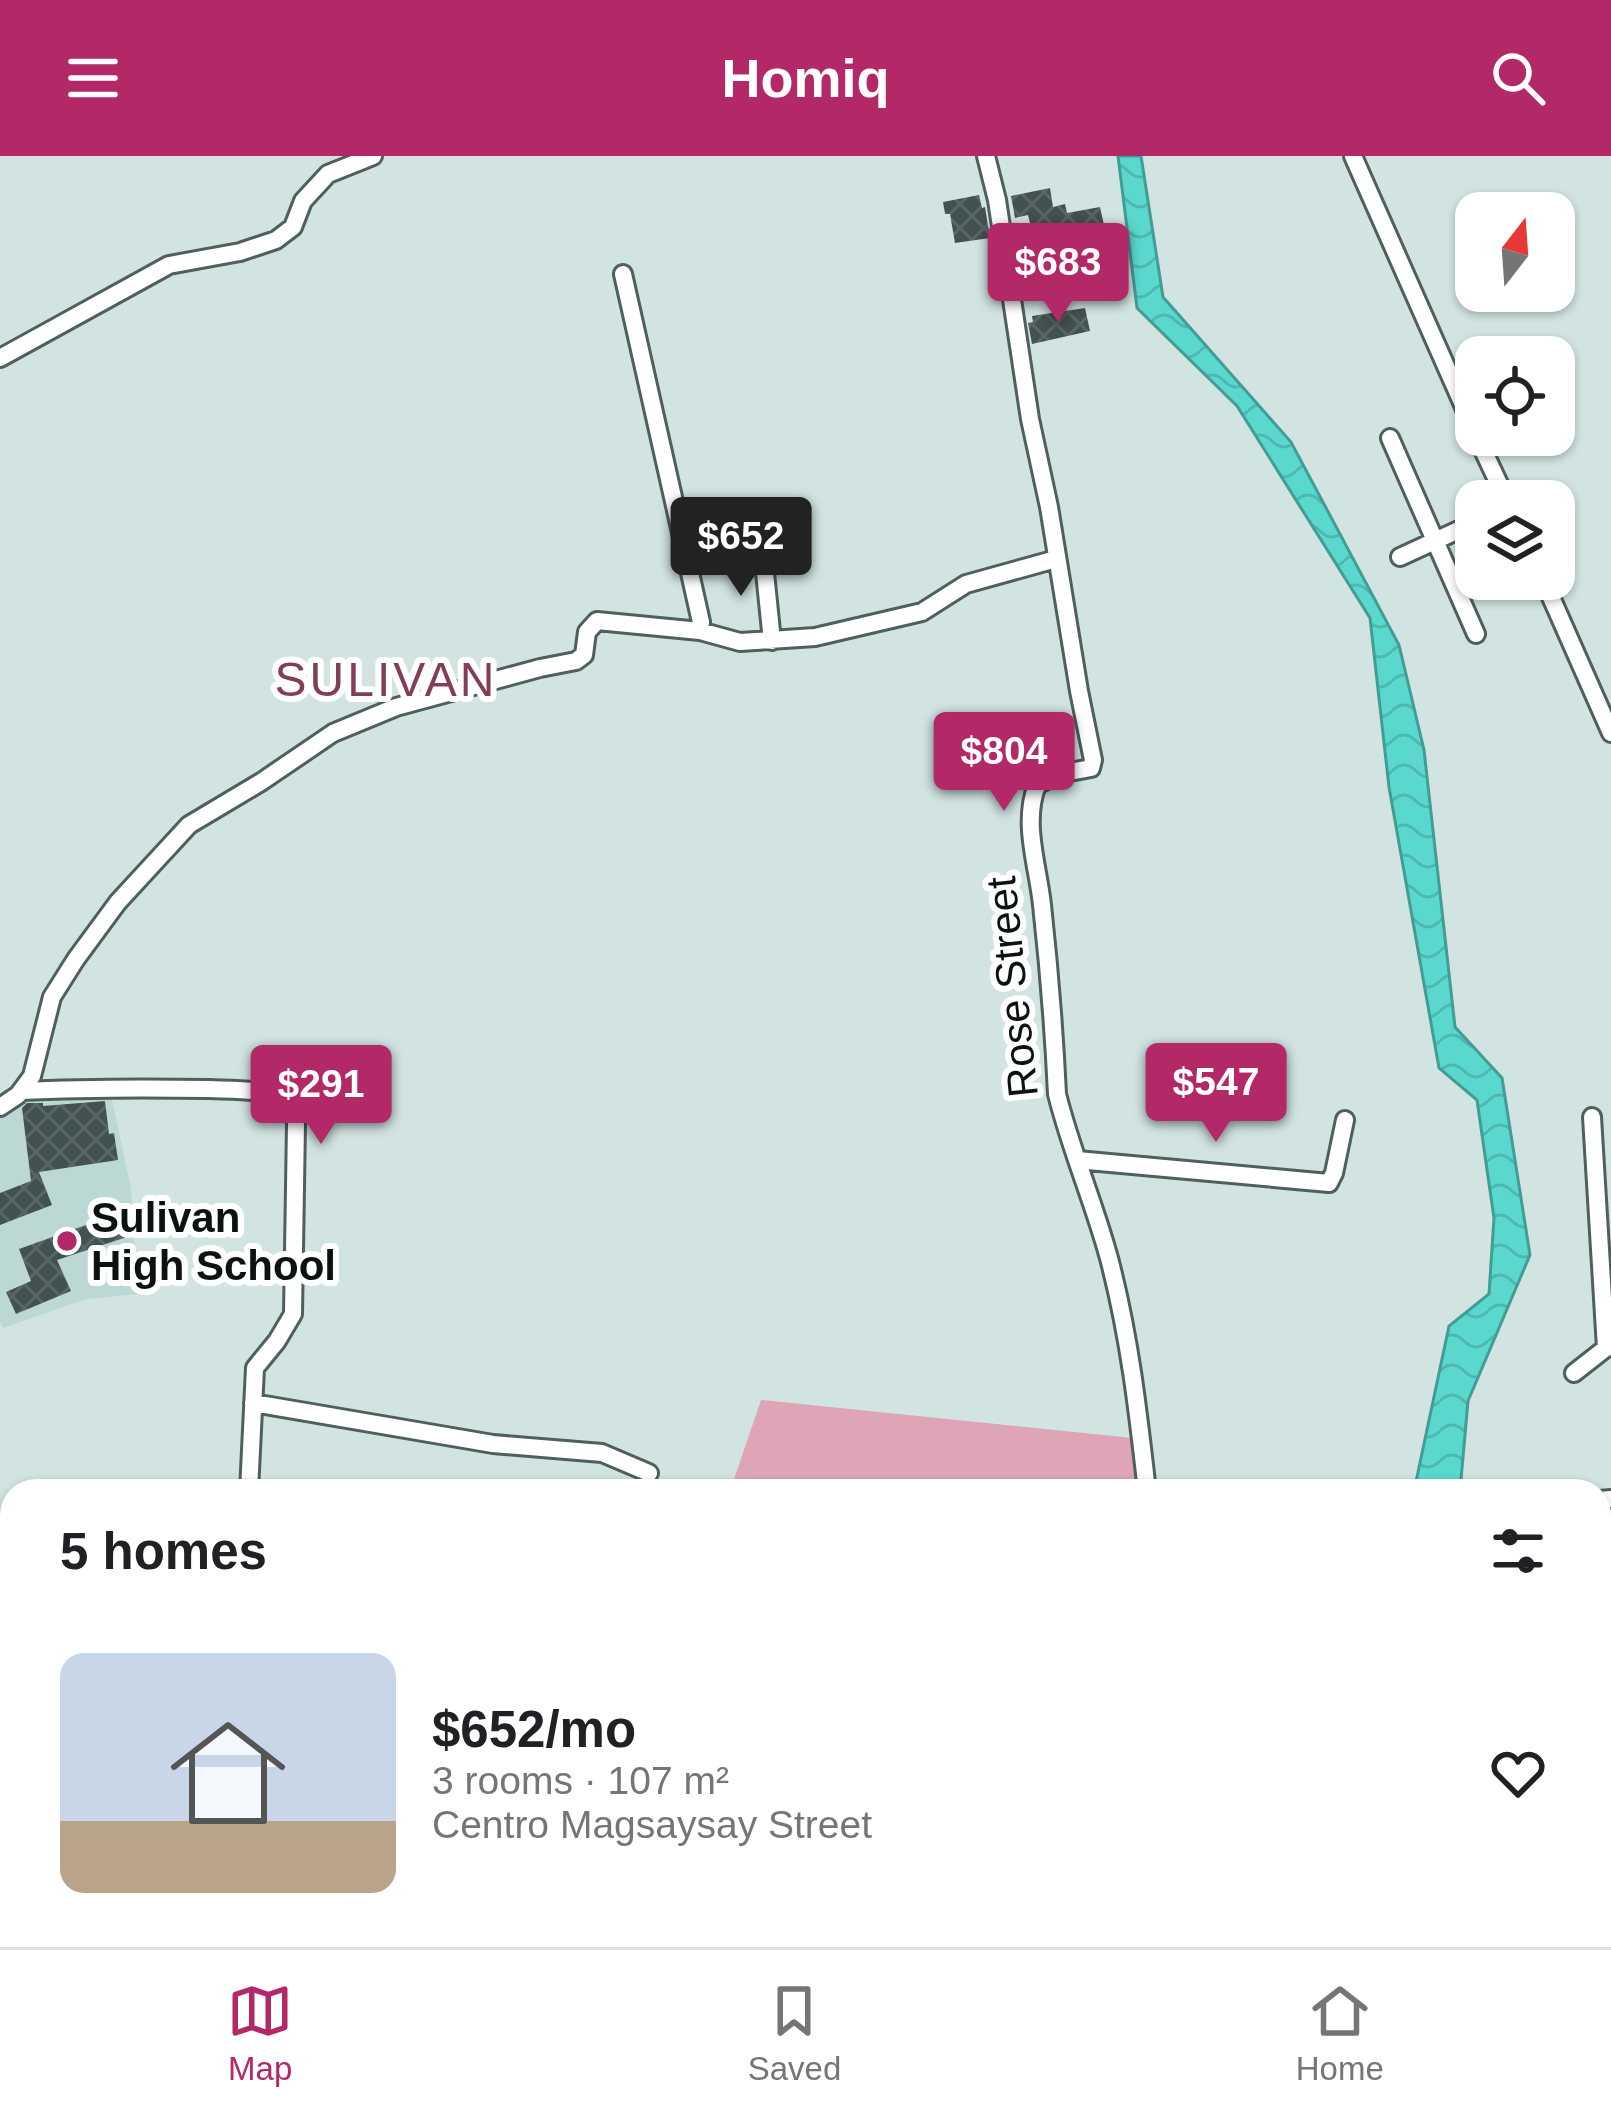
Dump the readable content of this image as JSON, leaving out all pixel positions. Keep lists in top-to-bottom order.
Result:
{
  "streets": {
    "street": ["Rose Street"]
  },
  "districts": ["SULIVAN"],
  "places": ["Sulivan High School"],
  "north": "top",
  "page": {
    "header": "Homiq",
    "price": [
      "$683",
      "$652",
      "$804",
      "$547",
      "$291"
    ],
    "heading": "5 homes",
    "list": [
      {
        "name": "$652/mo",
        "note": "3 rooms · 107 m² · Centro Magsaysay Street"
      }
    ],
    "tabs": ["Map", "Saved", "Home"]
  }
}
